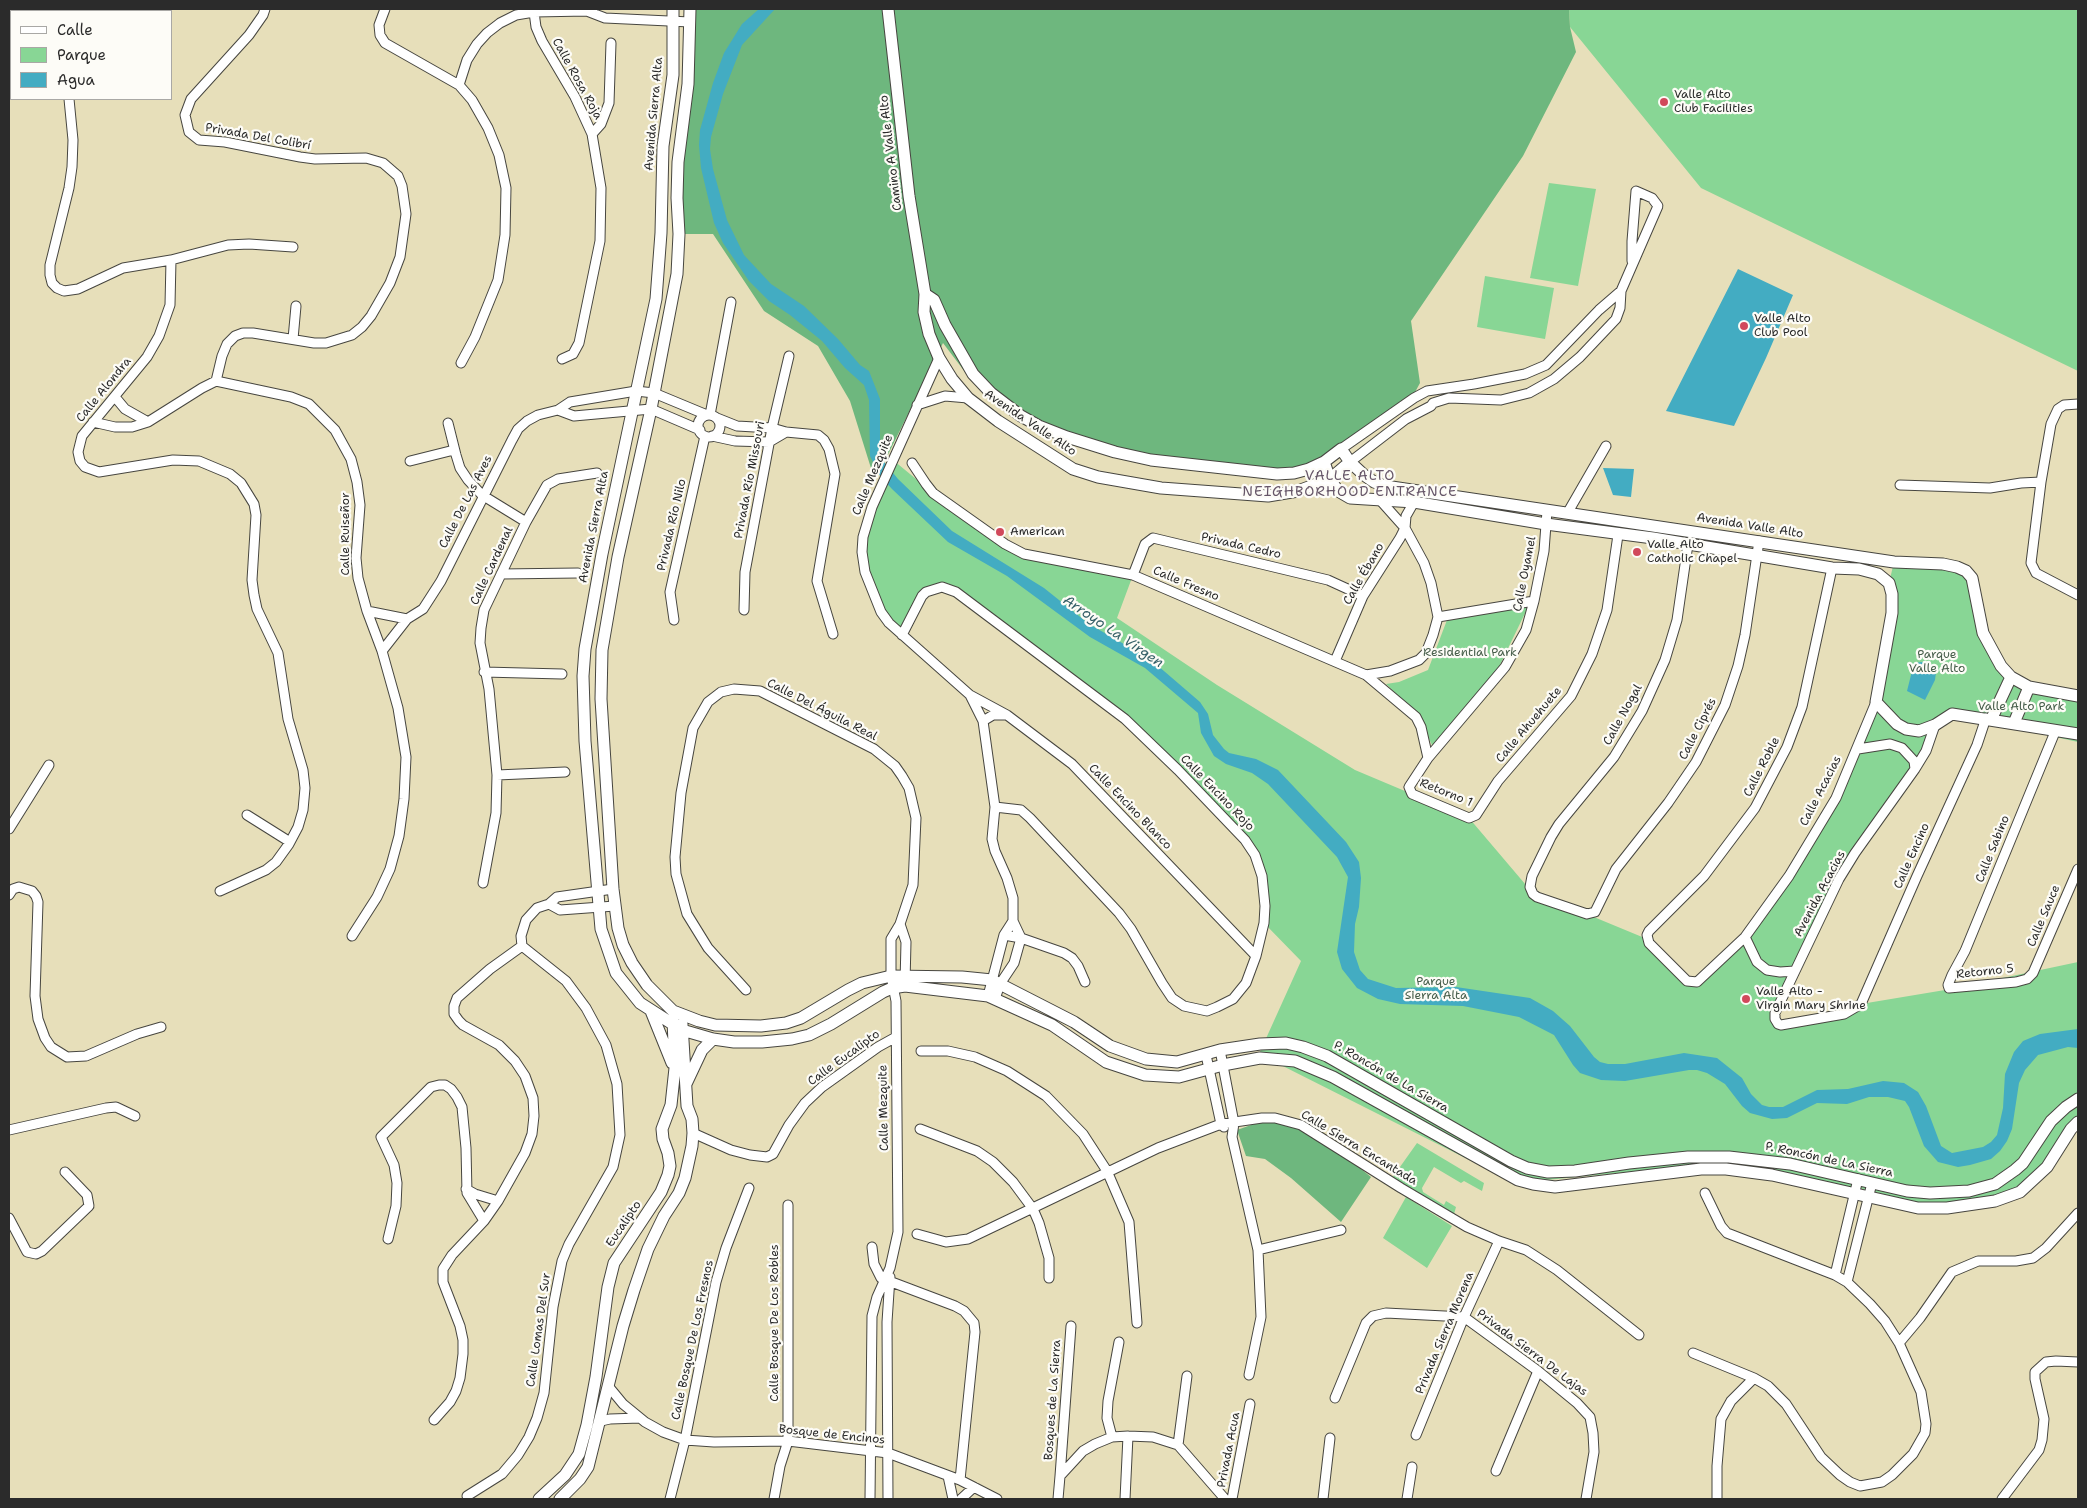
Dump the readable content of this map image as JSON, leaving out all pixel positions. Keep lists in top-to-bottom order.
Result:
{
  "streets": {
    "street": [
      "Calle Rosa Roja",
      "Avenida Sierra Alta",
      "Privada Del Colibrí",
      "Camino A Valle Alto",
      "Calle Alondra",
      "Avenida Valle Alto",
      "Calle Mezquite",
      "Privada Río Missouri",
      "Calle De Las Aves",
      "Privada Río Nilo",
      "Calle Ruiseñor",
      "Privada Cedro",
      "Calle Cardenal",
      "Calle Ébano",
      "Calle Oyamel",
      "Calle Fresno",
      "Calle Del Águila Real",
      "Calle Nogal",
      "Calle Ahuehuete",
      "Calle Ciprés",
      "Calle Roble",
      "Calle Acacias",
      "Calle Encino Rojo",
      "Retorno 1",
      "Calle Encino Blanco",
      "Calle Sabino",
      "Calle Encino",
      "Avenida Acacias",
      "Calle Sauce",
      "Retorno 5",
      "Calle Eucalipto",
      "P. Roncón de La Sierra",
      "Calle Sierra Encantada",
      "Eucalipto",
      "Calle Bosque De Los Robles",
      "Calle Lomas Del Sur",
      "Privada Sierra Morena",
      "Calle Bosque De Los Fresnos",
      "Privada Sierra De Lajas",
      "Bosques de La Sierra",
      "Bosque de Encinos",
      "Privada Acua"
    ]
  },
  "crossings": [
    ["Avenida Sierra Alta", "Calle De Las Aves"],
    ["Avenida Sierra Alta", "P. Roncón de La Sierra"],
    ["Avenida Sierra Alta", "Eucalipto"],
    ["Privada Del Colibrí", "Calle Ruiseñor"],
    ["Camino A Valle Alto", "Avenida Valle Alto"],
    ["Avenida Valle Alto", "Calle Mezquite"],
    ["Avenida Valle Alto", "Calle Oyamel"],
    ["Avenida Valle Alto", "Calle Ciprés"],
    ["Calle Mezquite", "Calle Del Águila Real"],
    ["Calle Mezquite", "Calle Encino Rojo"],
    ["Calle Mezquite", "Calle Encino Blanco"],
    ["Calle Mezquite", "Calle Eucalipto"],
    ["Calle Mezquite", "P. Roncón de La Sierra"],
    ["Calle Mezquite", "Bosque de Encinos"],
    ["Privada Río Missouri", "Calle De Las Aves"],
    ["Calle De Las Aves", "Calle Ruiseñor"],
    ["Privada Cedro", "Calle Ébano"],
    ["Privada Cedro", "Calle Fresno"],
    ["Calle Ébano", "Calle Fresno"],
    ["Calle Oyamel", "Calle Fresno"],
    ["Calle Oyamel", "Retorno 1"],
    ["Calle Fresno", "Retorno 1"],
    ["Calle Nogal", "Calle Ciprés"],
    ["Calle Ahuehuete", "Retorno 1"],
    ["Calle Roble", "Calle Acacias"],
    ["Calle Encino Rojo", "Calle Encino Blanco"],
    ["Calle Sabino", "Retorno 5"],
    ["Calle Encino", "Avenida Acacias"],
    ["Calle Sauce", "Retorno 5"],
    ["Calle Eucalipto", "Eucalipto"],
    ["P. Roncón de La Sierra", "Eucalipto"],
    ["Calle Sierra Encantada", "Privada Sierra Morena"],
    ["Eucalipto", "Bosque de Encinos"],
    ["Calle Bosque De Los Robles", "Bosque de Encinos"],
    ["Privada Sierra Morena", "Privada Sierra De Lajas"],
    ["Calle Bosque De Los Fresnos", "Bosque de Encinos"]
  ],
  "districts": ["VALLE ALTO NEIGHBORHOOD ENTRANCE"],
  "water": ["Arroyo La Virgen"],
  "parks": [
    "Residential Park",
    "Parque Valle Alto",
    "Valle Alto Park",
    "Parque Sierra Alta"
  ],
  "places": [
    "Valle Alto Club Facilities",
    "Valle Alto Club Pool",
    "American",
    "Valle Alto Catholic Chapel",
    "Valle Alto - Virgin Mary Shrine"
  ],
  "legend": ["Calle", "Parque", "Agua"]
}
